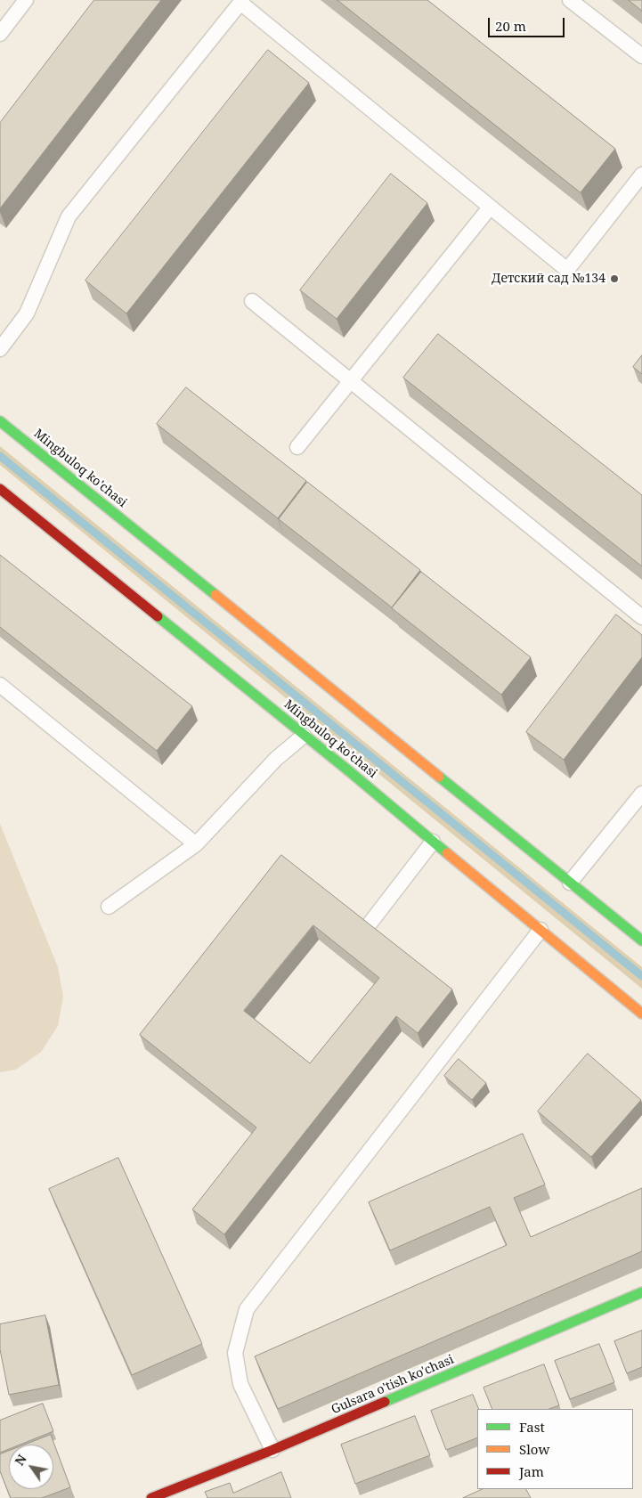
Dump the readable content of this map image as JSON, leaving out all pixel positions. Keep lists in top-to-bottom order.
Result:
{
  "streets": {
    "main road": ["Mingbuloq ko'chasi", "Gulsara o'tish ko'chasi"]
  },
  "places": ["Детский сад №134"],
  "legend": ["Fast", "Slow", "Jam"],
  "scale_bar": "20 m",
  "north": "top left"
}
